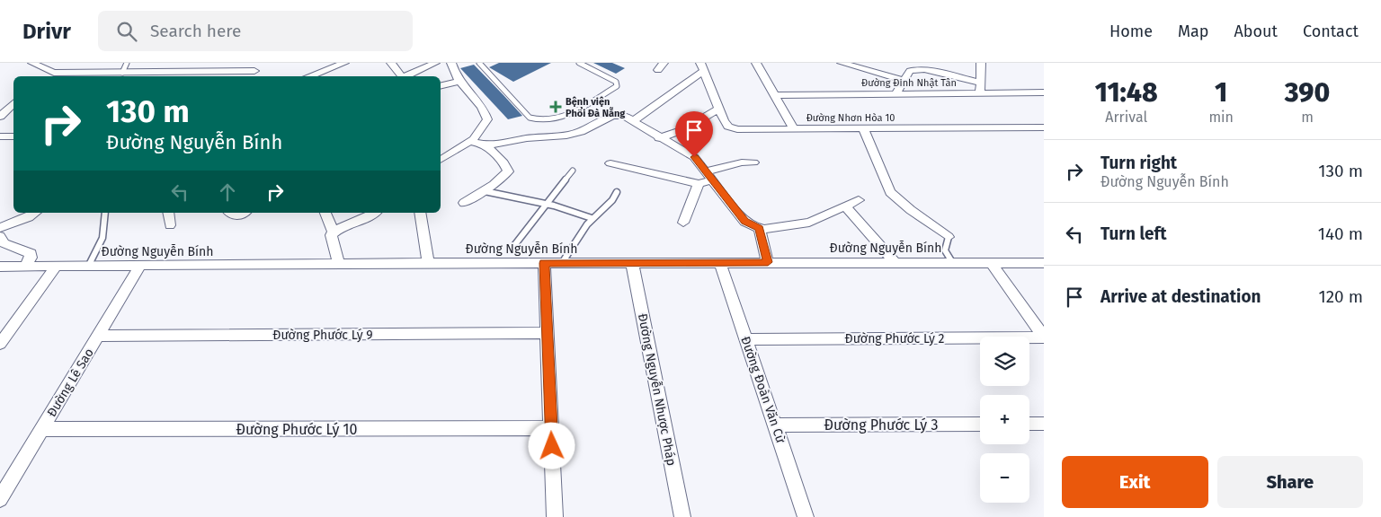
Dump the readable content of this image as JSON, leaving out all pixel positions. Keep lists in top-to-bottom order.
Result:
{
  "streets": {
    "street": [
      "Đường Đinh Nhật Tân",
      "Đường Nhơn Hòa 10",
      "Đường Nguyễn Bính",
      "Đường Phước Lý 9",
      "Đường Phước Lý 2",
      "Đường Lê Sao",
      "Đường Nguyễn Nhược Pháp",
      "Đường Đoàn Văn Cừ",
      "Đường Phước Lý 3",
      "Đường Phước Lý 10"
    ]
  },
  "crossings": [
    ["Đường Nguyễn Bính", "Đường Lê Sao"],
    ["Đường Nguyễn Bính", "Đường Nguyễn Nhược Pháp"],
    ["Đường Nguyễn Bính", "Đường Đoàn Văn Cừ"],
    ["Đường Phước Lý 9", "Đường Lê Sao"],
    ["Đường Phước Lý 2", "Đường Đoàn Văn Cừ"],
    ["Đường Lê Sao", "Đường Phước Lý 10"],
    ["Đường Đoàn Văn Cừ", "Đường Phước Lý 3"]
  ],
  "places": {
    "health": ["Bệnh viện Phổi Đà Nẵng"]
  },
  "page": {
    "header": "Drivr",
    "search": "Search here",
    "nav": [
      "Home",
      "Map",
      "About",
      "Contact"
    ],
    "eta": [
      "11:48",
      "Arrival",
      "1",
      "min",
      "390",
      "m"
    ],
    "turn": ["130 m", "Đường Nguyễn Bính"],
    "list": [
      {
        "name": "Turn right",
        "note": "Đường Nguyễn Bính",
        "value": "130 m"
      },
      {
        "name": "Turn left",
        "value": "140 m"
      },
      {
        "name": "Arrive at destination",
        "value": "120 m"
      }
    ],
    "map_buttons": ["+", "−"],
    "buttons": ["Exit", "Share"]
  }
}
